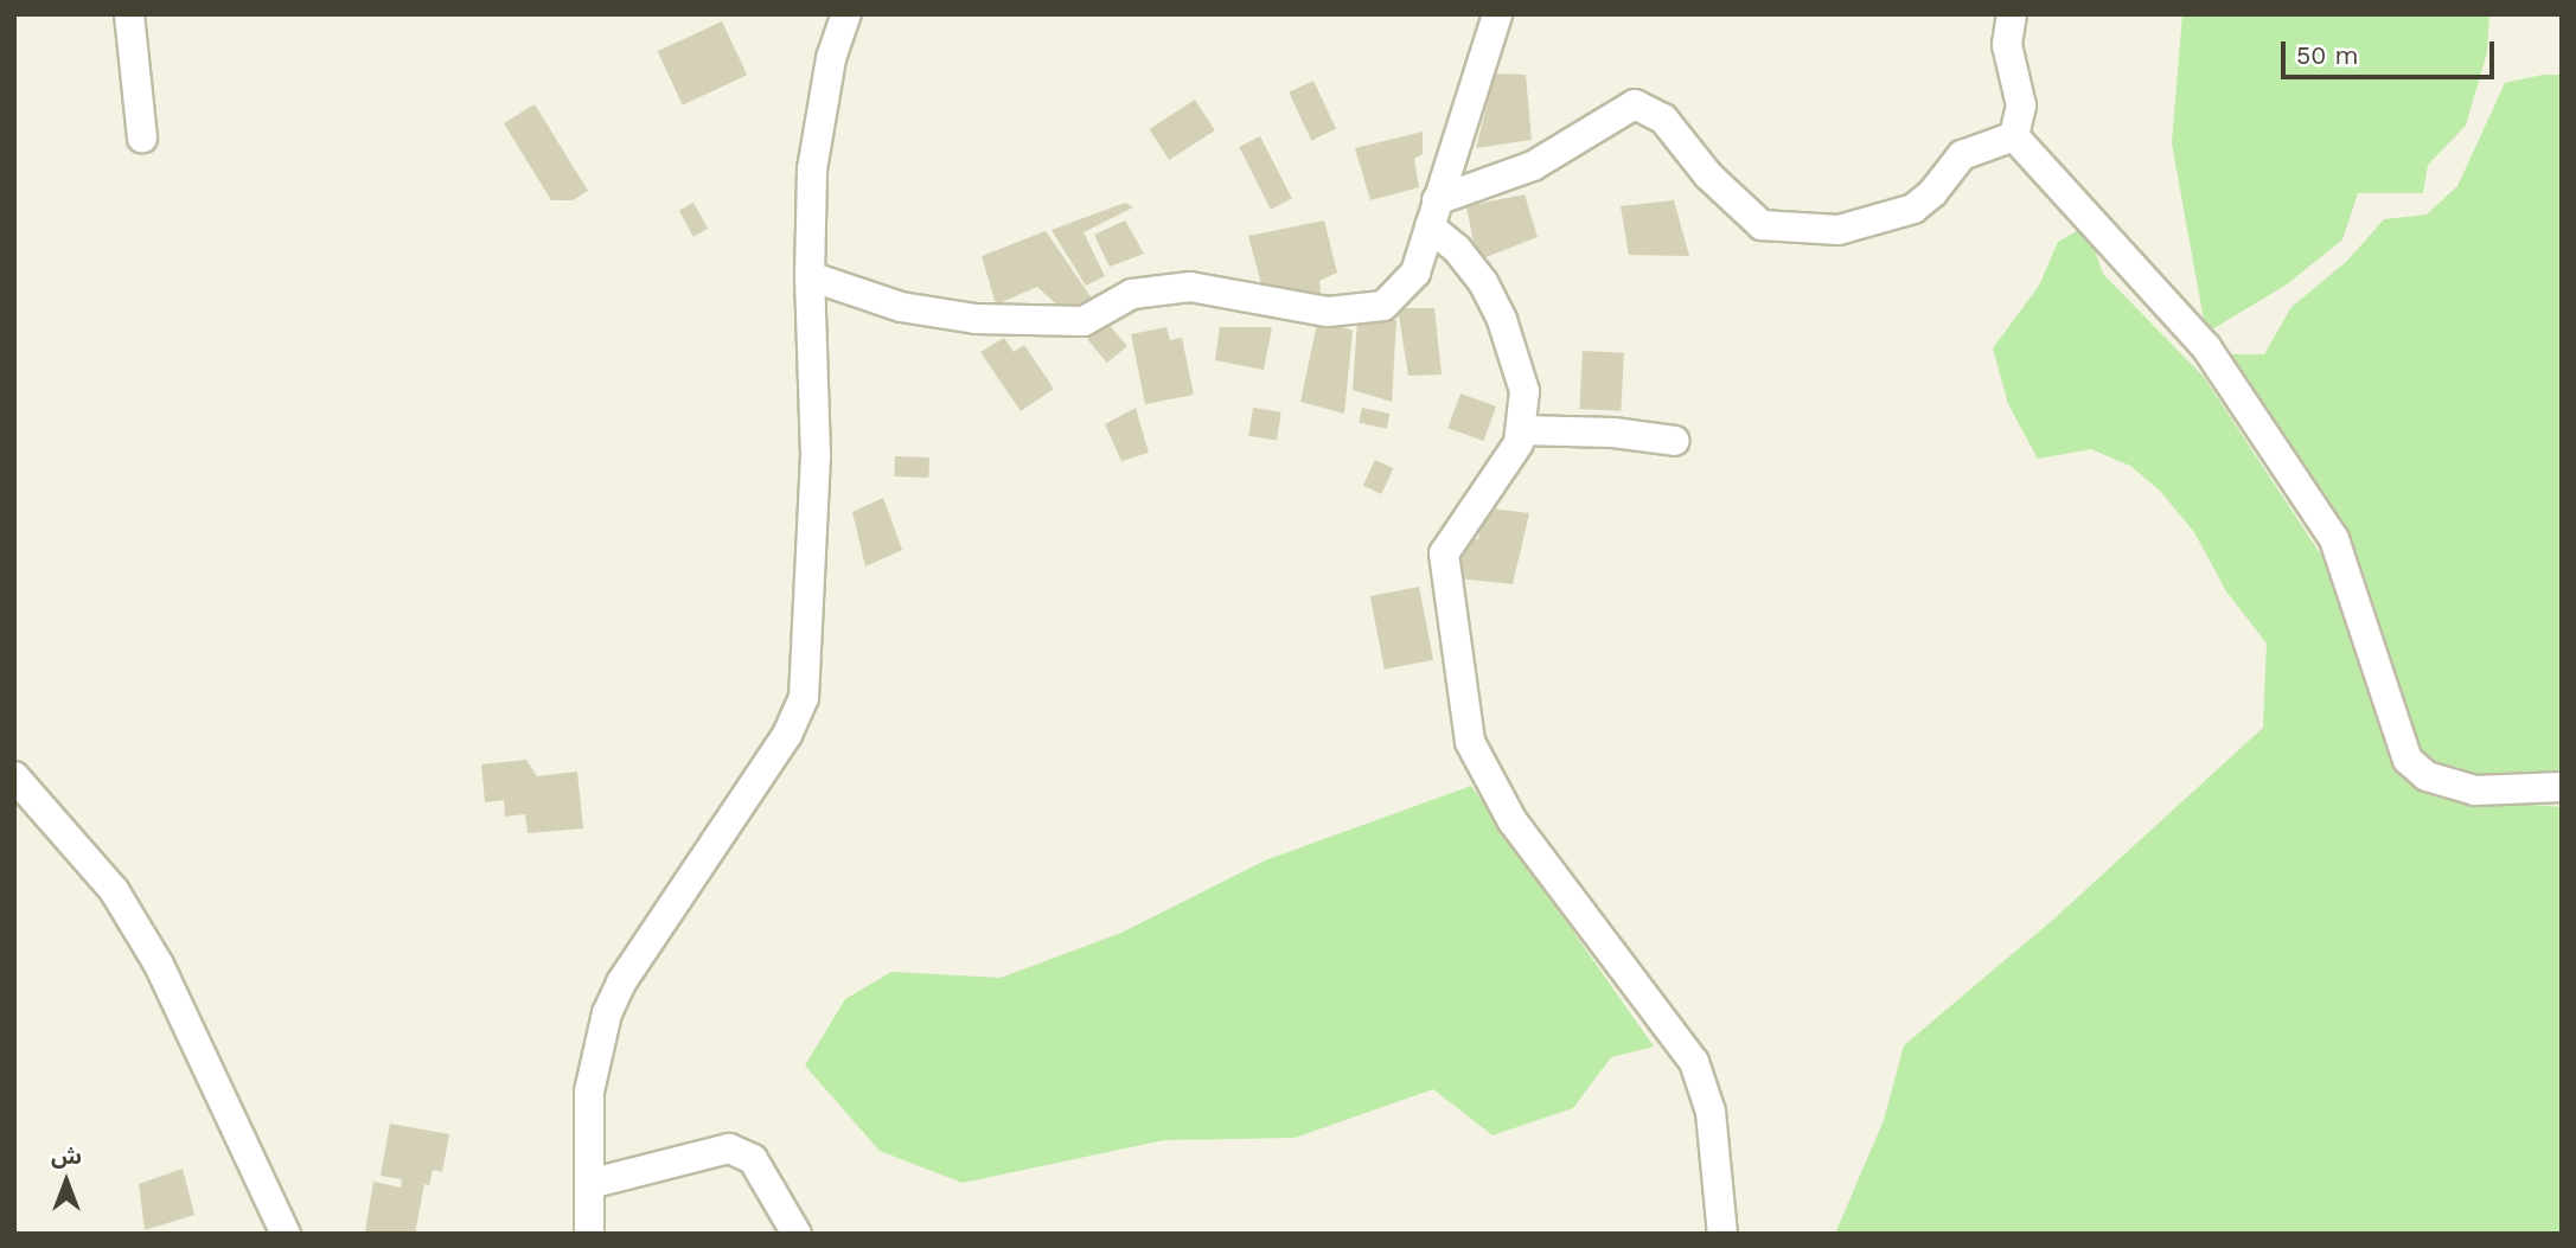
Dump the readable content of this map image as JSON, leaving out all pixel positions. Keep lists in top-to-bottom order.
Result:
{
  "scale_bar": "50 m",
  "north": "top"
}
